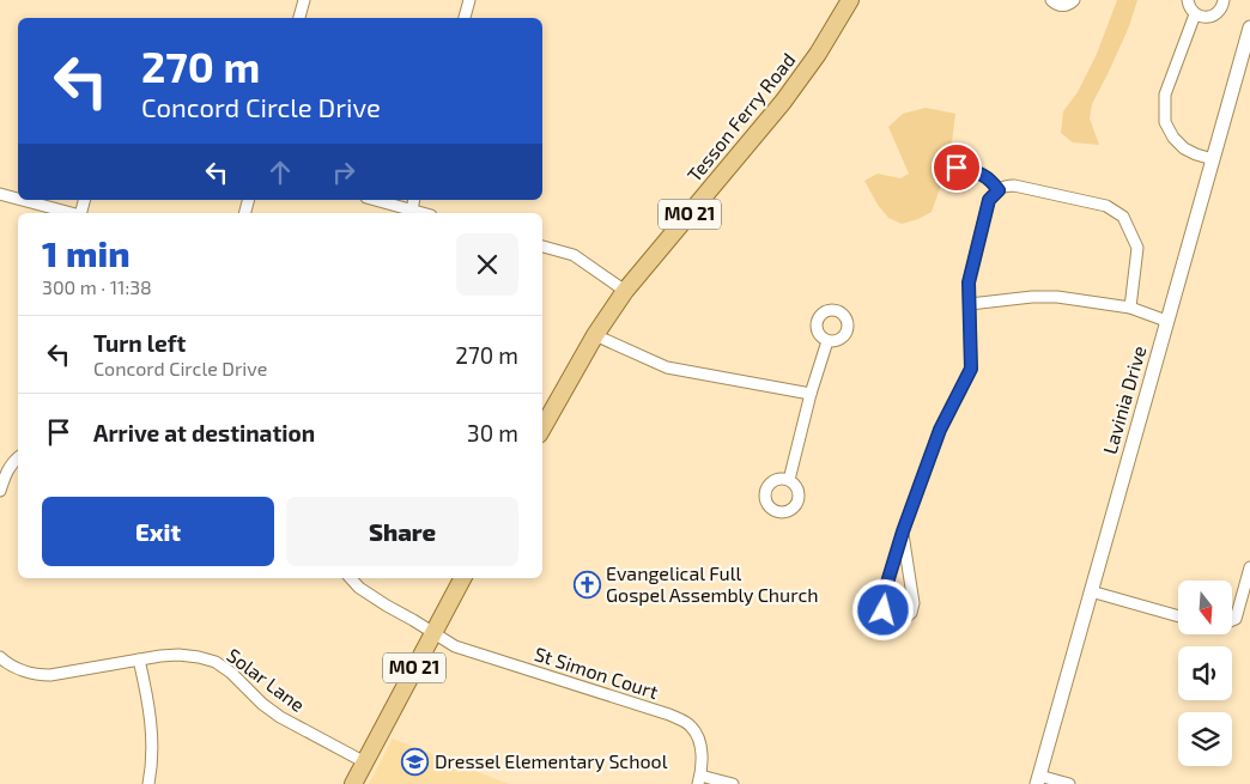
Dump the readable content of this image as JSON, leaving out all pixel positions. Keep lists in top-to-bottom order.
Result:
{
  "streets": {
    "main road": ["Tesson Ferry Road", "MO 21"],
    "street": ["Lavinia Drive", "St Simon Court", "Solar Lane"]
  },
  "crossings": [
    ["MO 21", "St Simon Court"],
    ["MO 21", "Solar Lane"]
  ],
  "places": {
    "church": ["Evangelical Full Gospel Assembly Church"],
    "school or university": ["Dressel Elementary School"]
  },
  "north": "bottom",
  "page": {
    "turn": ["270 m", "Concord Circle Drive"],
    "heading": ["1 min", "300 m · 11:38"],
    "list": [
      {
        "name": "Turn left",
        "note": "Concord Circle Drive",
        "value": "270 m"
      },
      {
        "name": "Arrive at destination",
        "value": "30 m"
      }
    ],
    "buttons": ["Exit", "Share"]
  }
}
